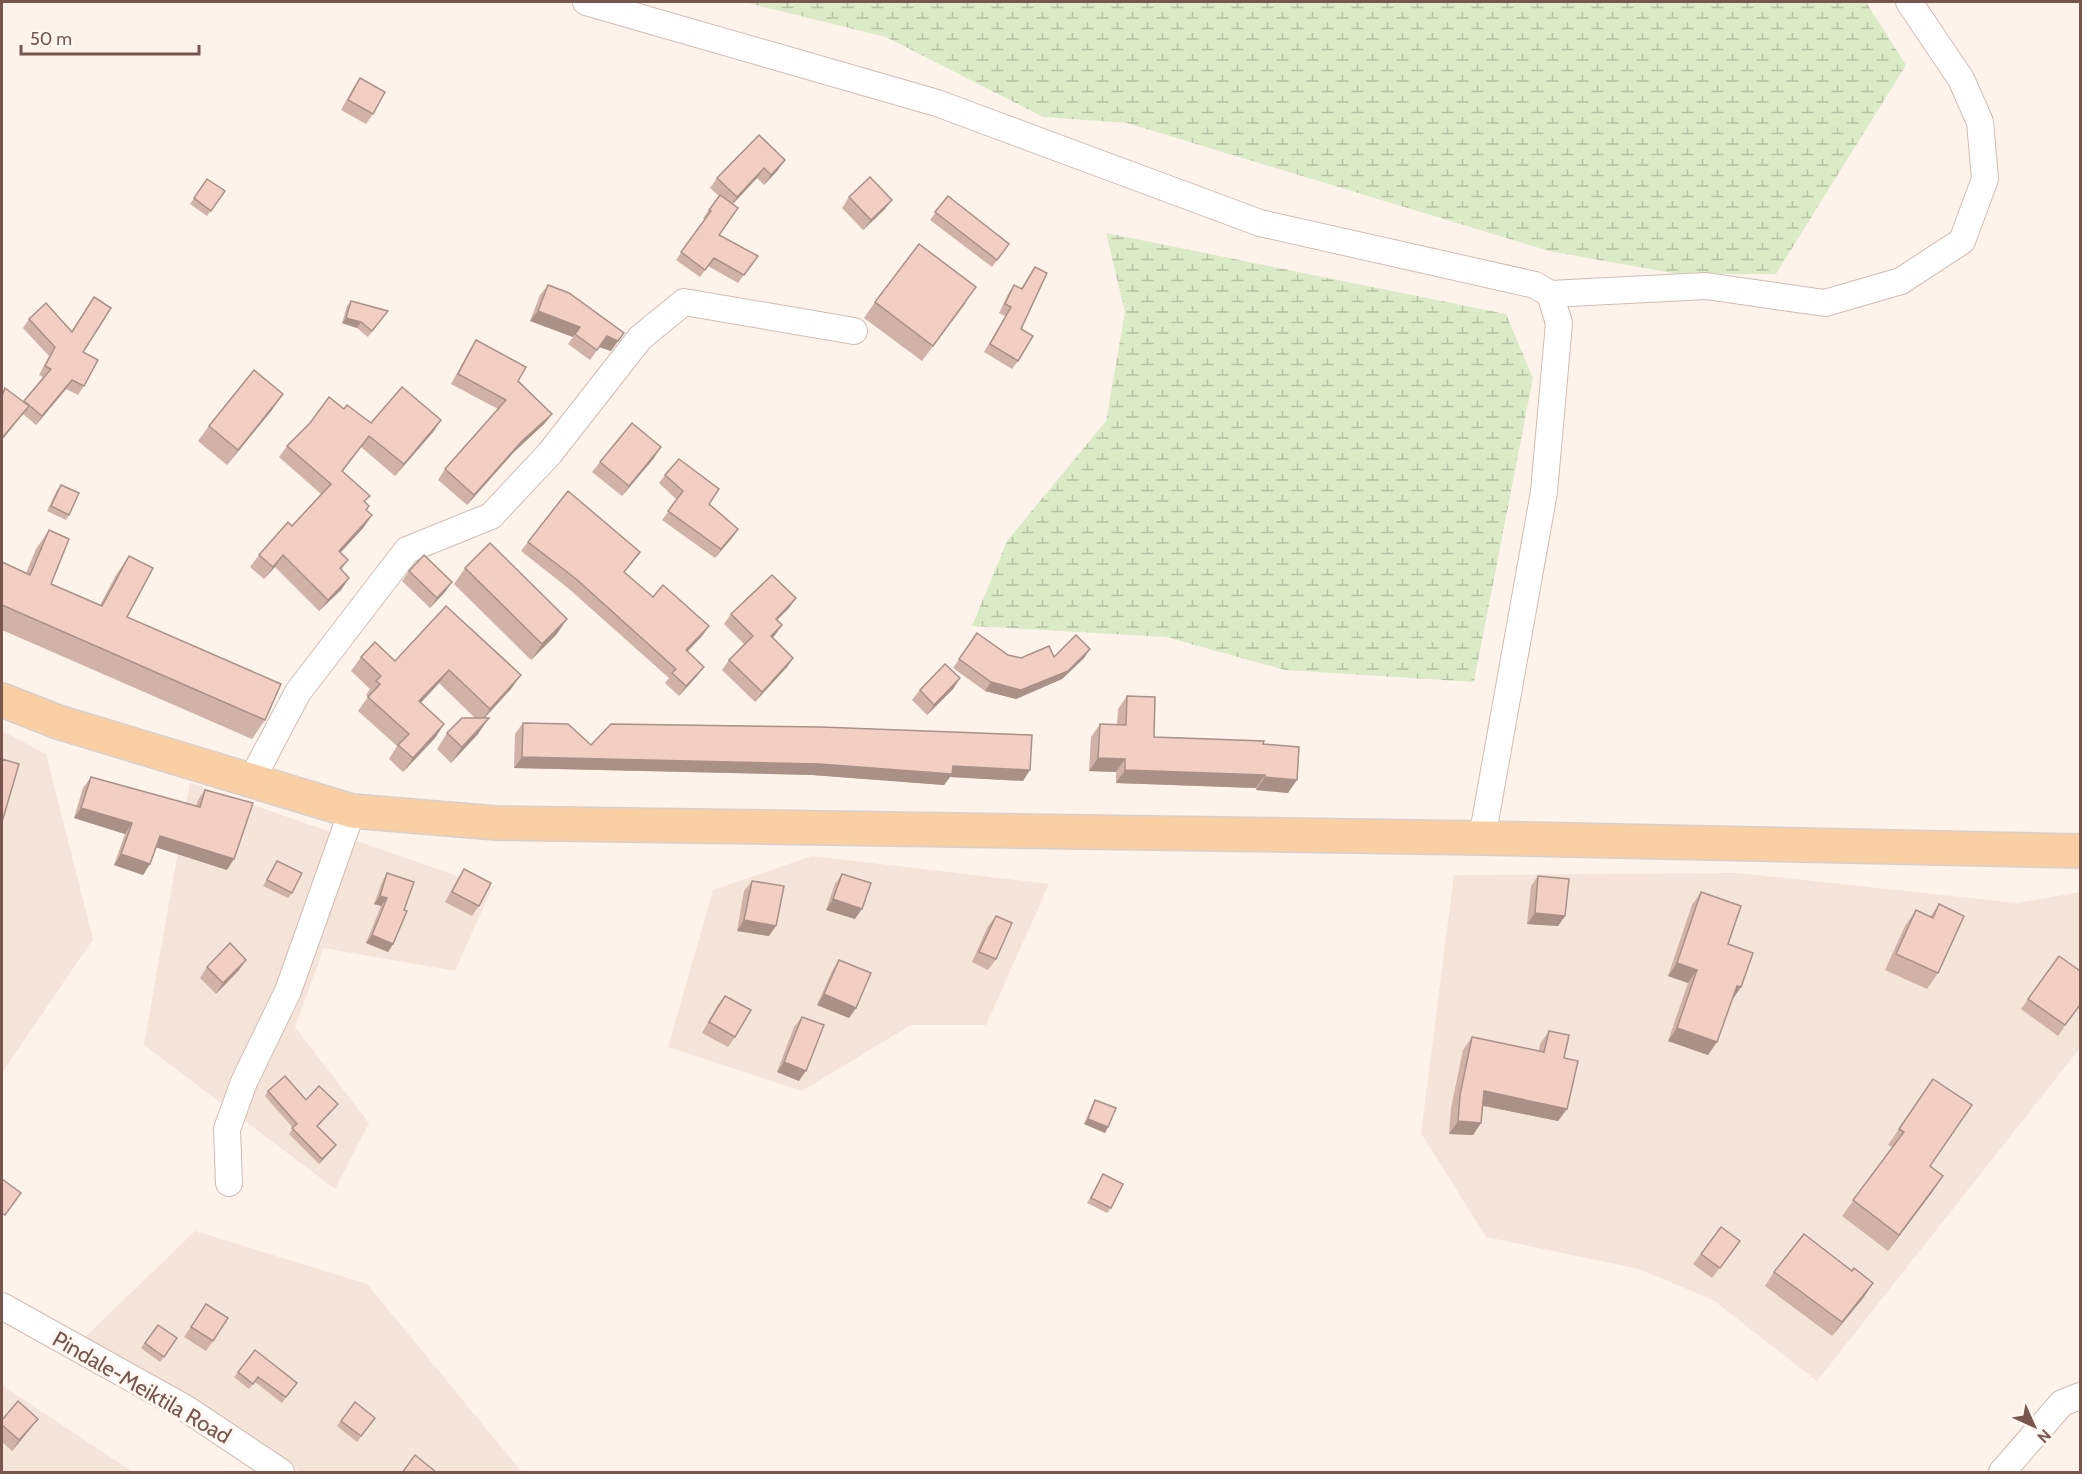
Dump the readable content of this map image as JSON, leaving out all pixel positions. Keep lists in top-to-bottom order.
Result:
{
  "streets": {
    "street": ["Pindale-Meiktila Road"]
  },
  "scale_bar": "50 m",
  "north": "bottom right"
}
